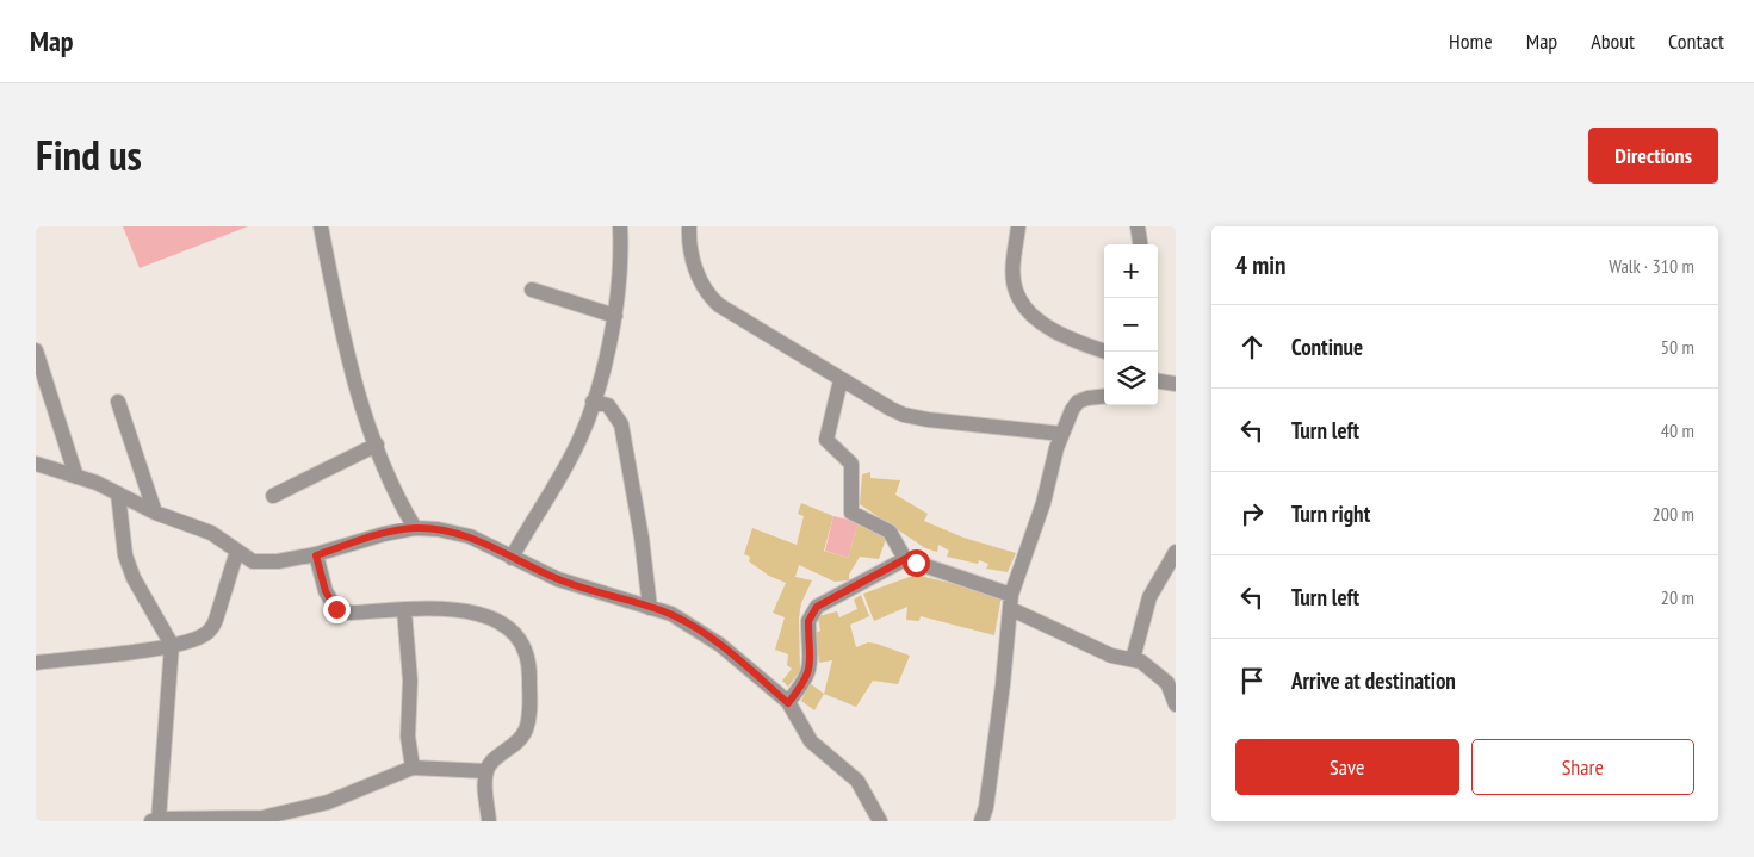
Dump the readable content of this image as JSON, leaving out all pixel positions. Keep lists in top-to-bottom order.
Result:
{
  "page": {
    "header": "Map",
    "nav": [
      "Home",
      "Map",
      "About",
      "Contact"
    ],
    "title": "Find us",
    "buttons": [
      "Directions",
      ["Save", "Share"]
    ],
    "heading": ["4 min", "Walk · 310 m"],
    "map_buttons": ["+", "−"],
    "list": [
      ["Continue", "50 m"],
      ["Turn left", "40 m"],
      ["Turn right", "200 m"],
      ["Turn left", "20 m"],
      "Arrive at destination"
    ]
  }
}
